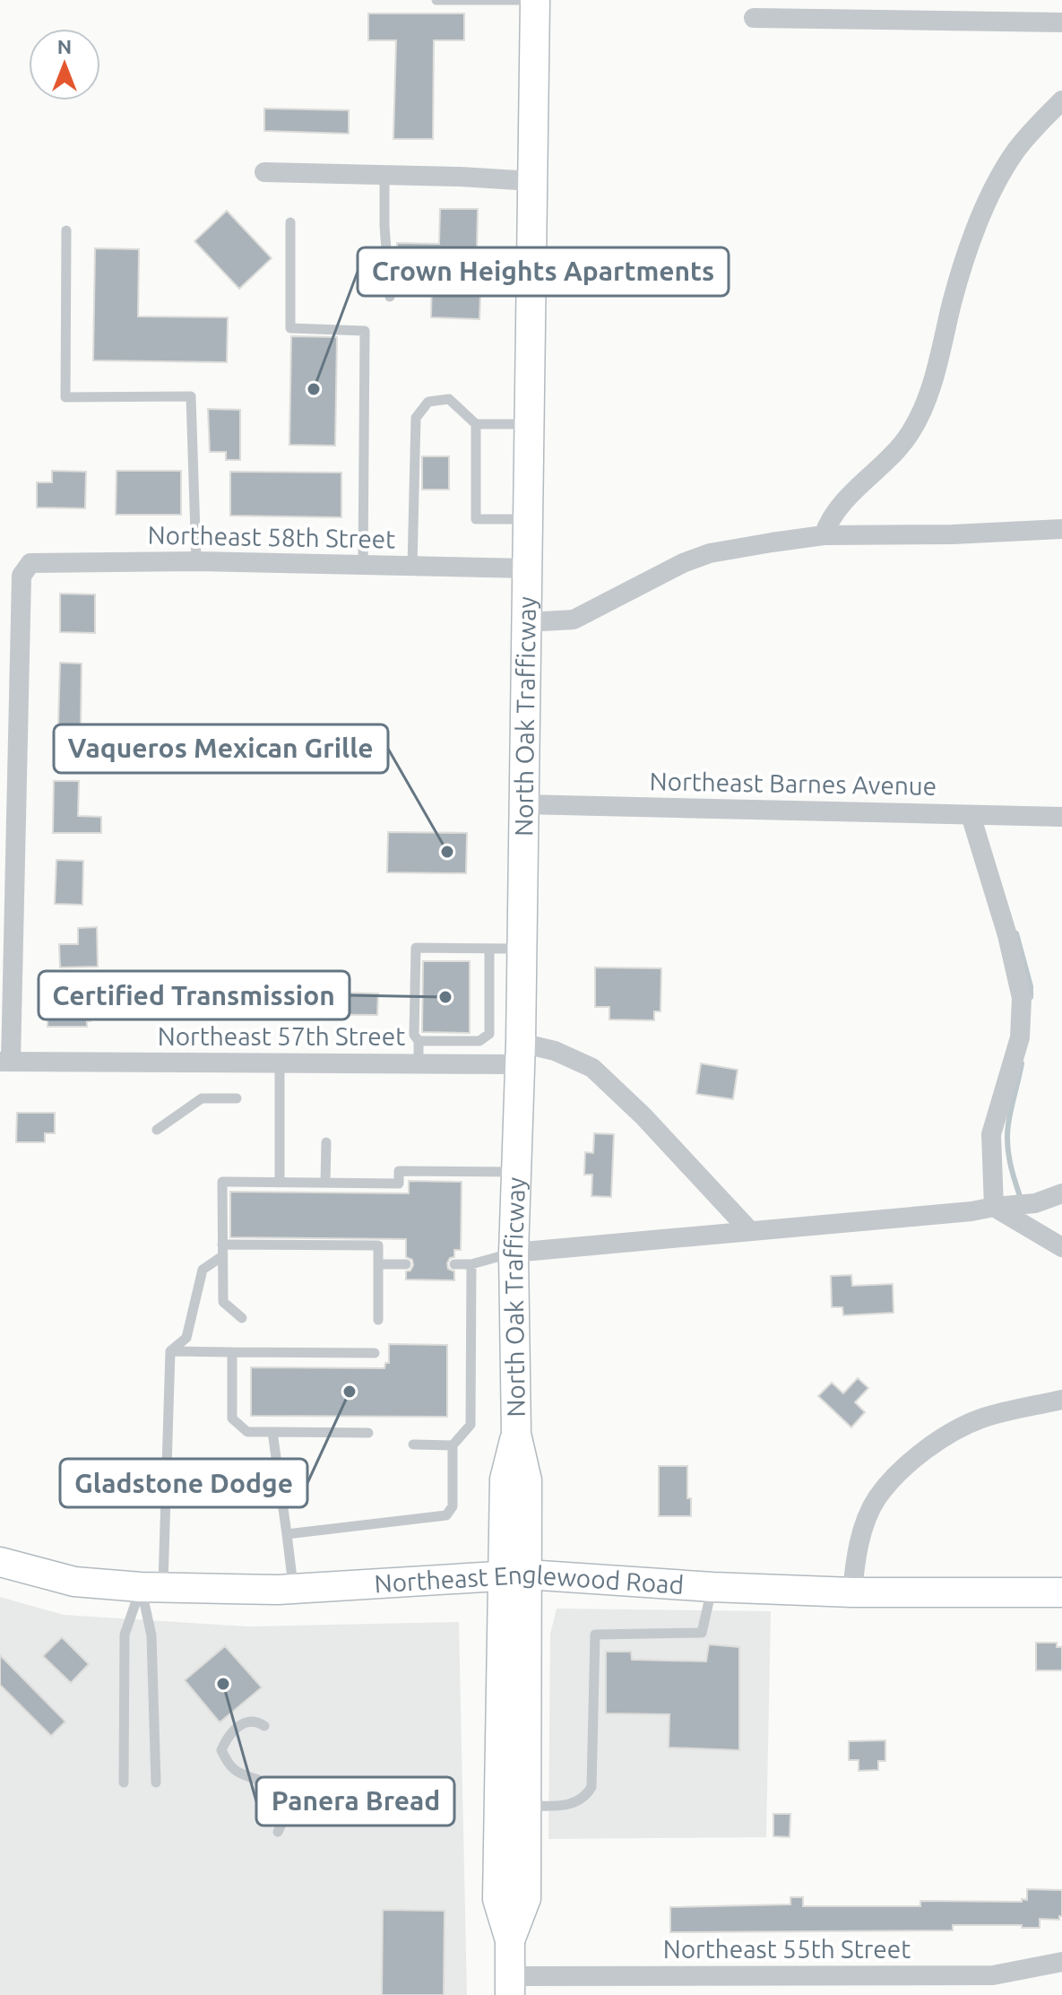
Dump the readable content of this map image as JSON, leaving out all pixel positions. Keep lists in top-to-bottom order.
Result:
{
  "streets": {
    "main road": ["North Oak Trafficway", "Northeast Englewood Road"],
    "street": [
      "Northeast 58th Street",
      "Northeast Barnes Avenue",
      "Northeast 57th Street",
      "Northeast 55th Street"
    ]
  },
  "crossings": [
    ["Northeast 58th Street", "North Oak Trafficway"],
    ["Northeast 58th Street", "Northeast 57th Street"],
    ["North Oak Trafficway", "Northeast Barnes Avenue"],
    ["North Oak Trafficway", "Northeast 57th Street"],
    ["North Oak Trafficway", "Northeast Englewood Road"],
    ["North Oak Trafficway", "Northeast 55th Street"]
  ],
  "places": [
    "Crown Heights Apartments",
    "Vaqueros Mexican Grille",
    "Certified Transmission",
    "Gladstone Dodge",
    "Panera Bread"
  ],
  "north": "top"
}
